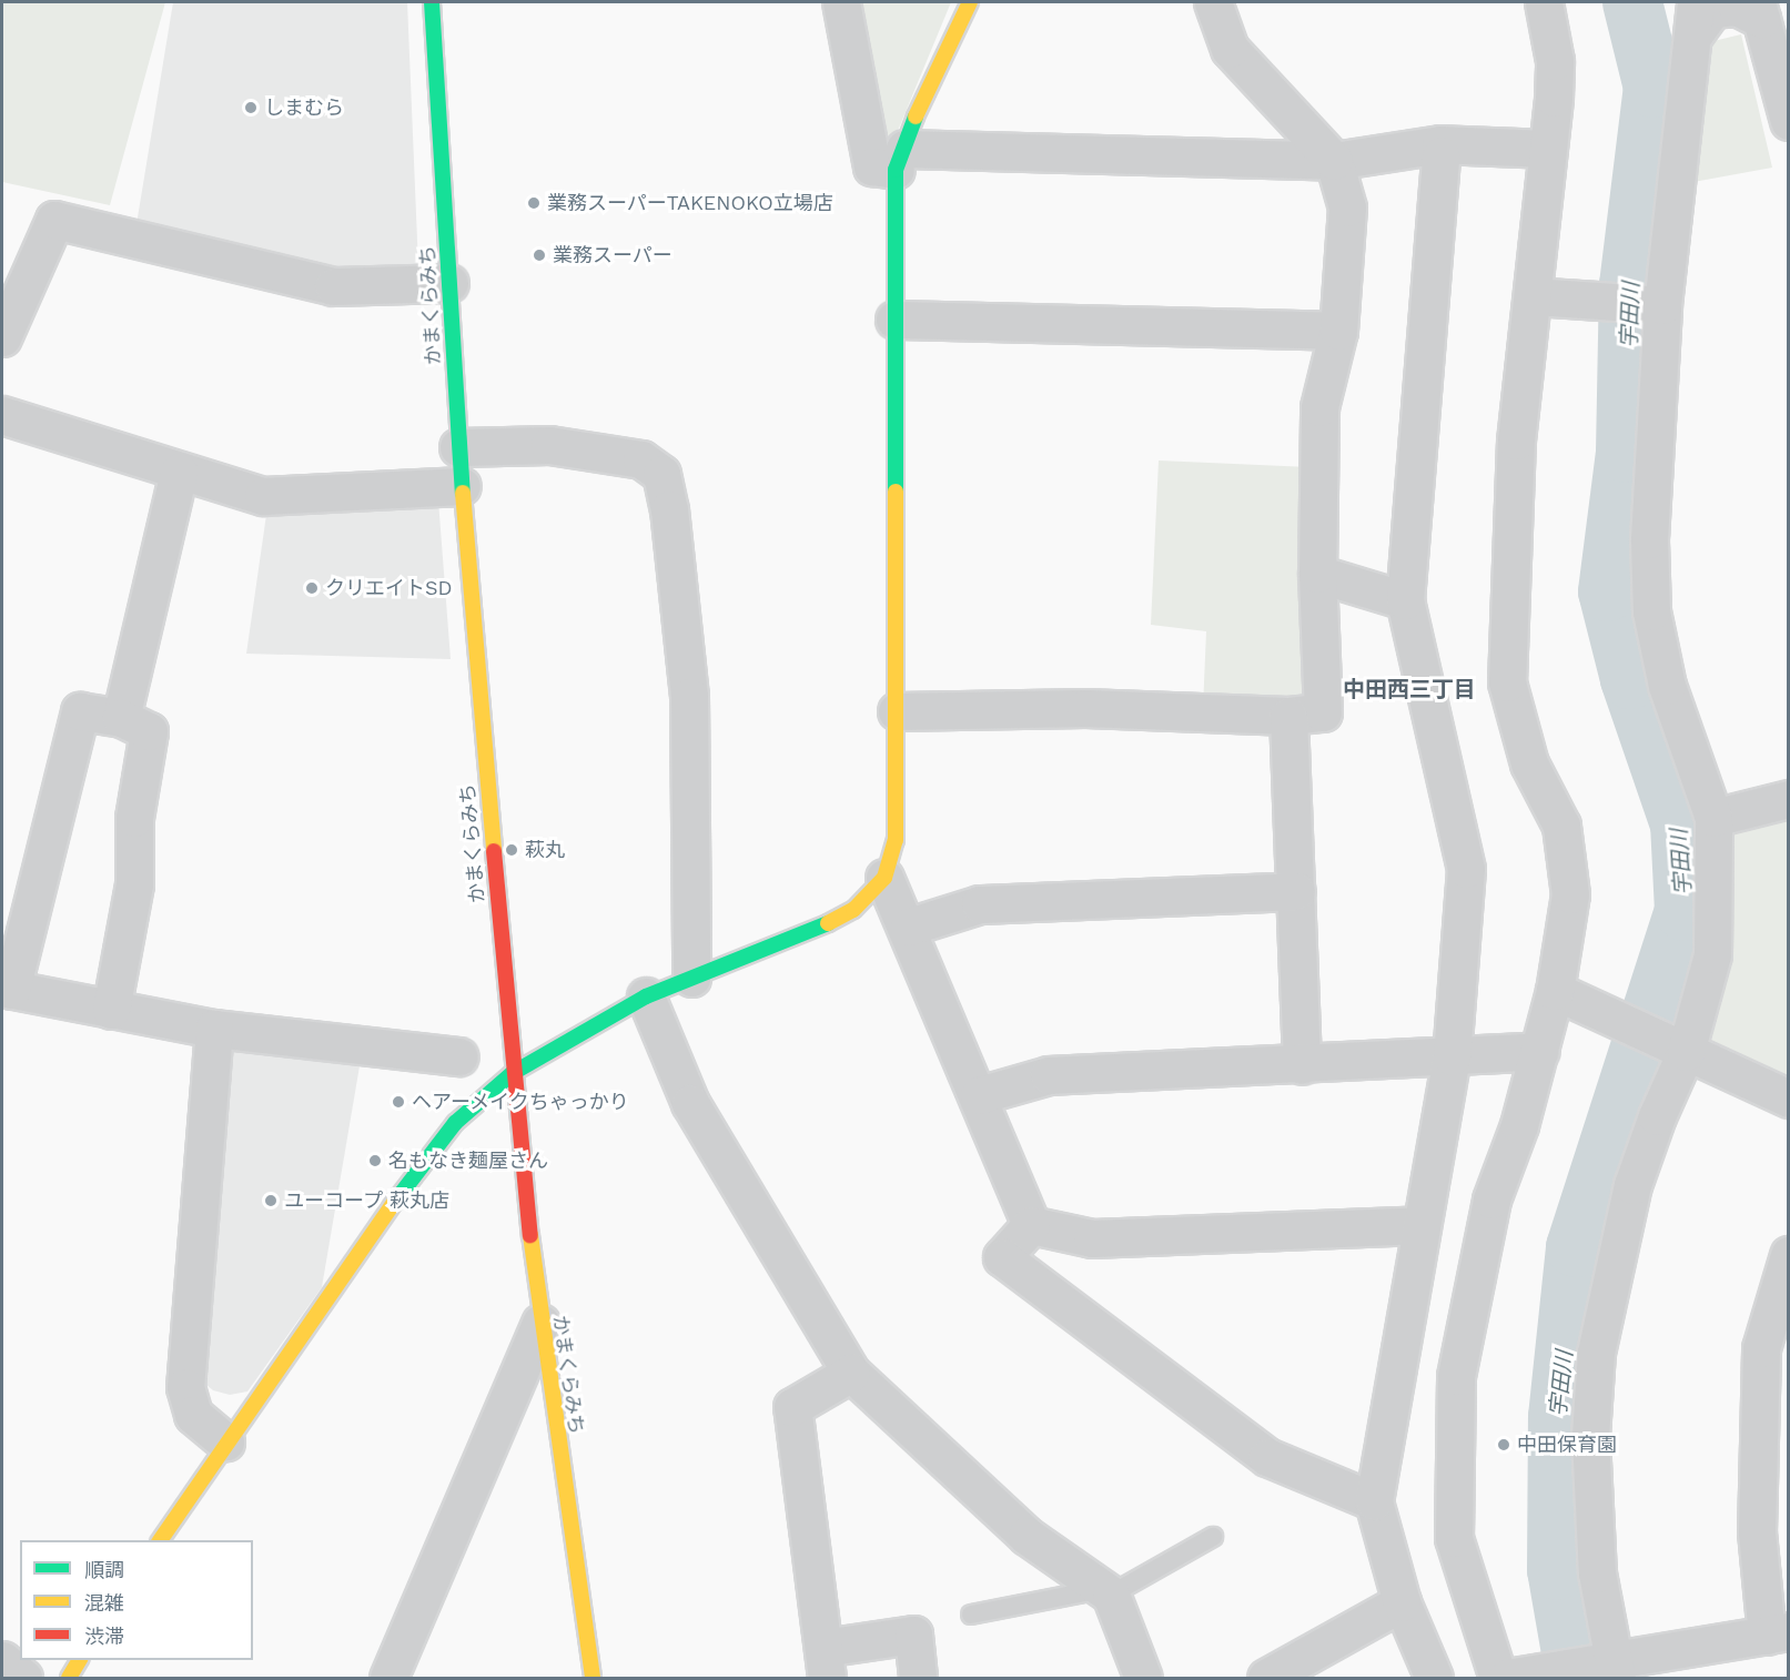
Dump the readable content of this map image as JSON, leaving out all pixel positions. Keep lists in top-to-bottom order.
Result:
{
  "streets": {
    "street": ["かまくらみち"]
  },
  "districts": ["中田西三丁目"],
  "water": ["宇田川"],
  "places": [
    "しまむら",
    "業務スーパーTAKENOKO立場店",
    "業務スーパー",
    "クリエイトSD",
    "萩丸",
    "ヘアーメイクちゃっかり",
    "名もなき麺屋さん",
    "ユーコープ 萩丸店",
    "中田保育園"
  ],
  "legend": ["順調", "混雑", "渋滞"]
}
